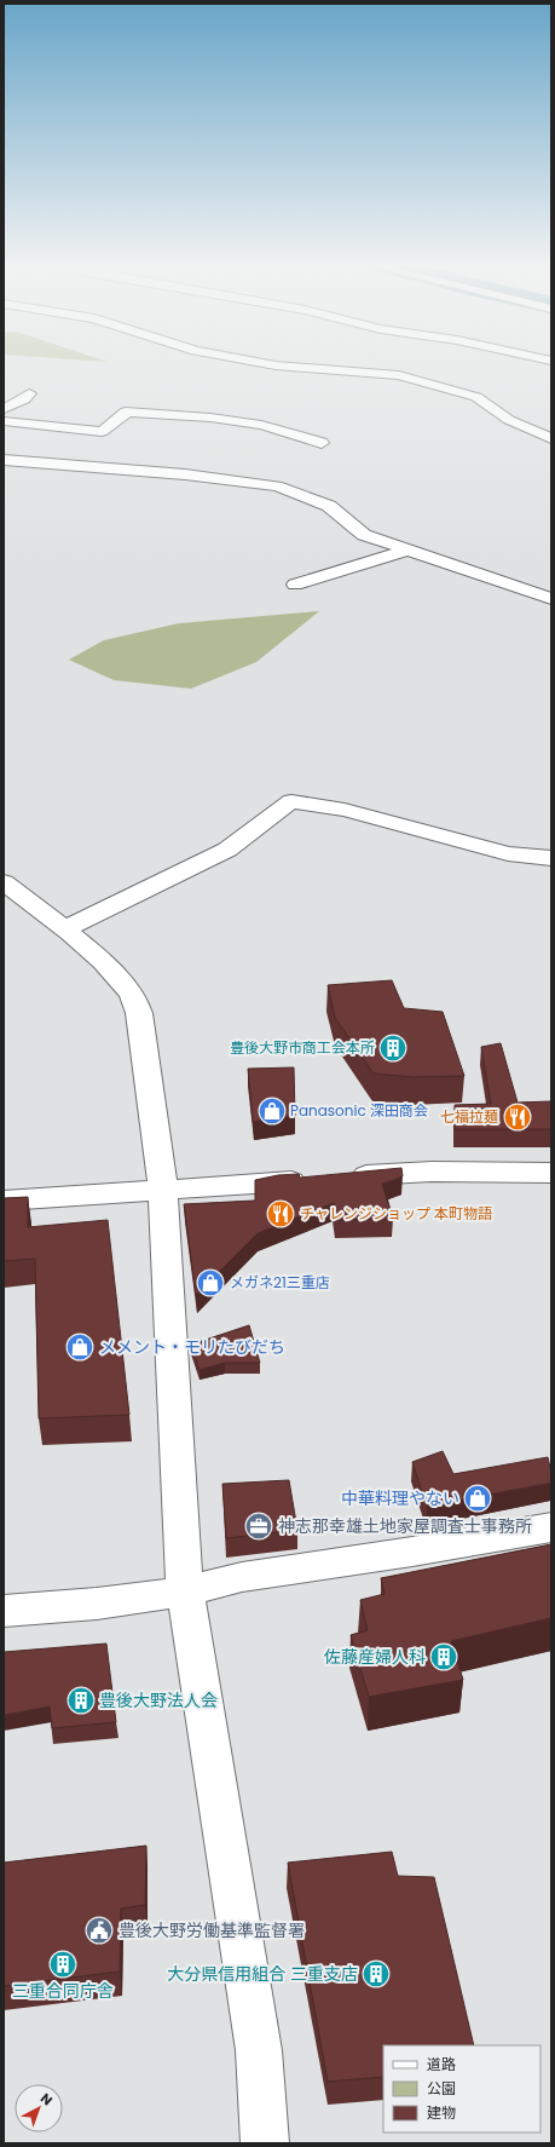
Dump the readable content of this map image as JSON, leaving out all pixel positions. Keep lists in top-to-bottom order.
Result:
{
  "places": {
    "building": [
      "豊後大野市商工会本所",
      "佐藤産婦人科",
      "豊後大野法人会",
      "三重合同庁舎",
      "大分県信用組合 三重支店"
    ],
    "shop": [
      "Panasonic 深田商会",
      "メガネ21三重店",
      "メメント・モリたびだち",
      "中華料理やない"
    ],
    "restaurant": ["七福拉麺", "チャレンジショップ 本町物語"],
    "office": ["神志那幸雄土地家屋調査士事務所"],
    "public building": ["豊後大野労働基準監督署"]
  },
  "legend": ["道路", "公園", "建物"],
  "north": "top right"
}
